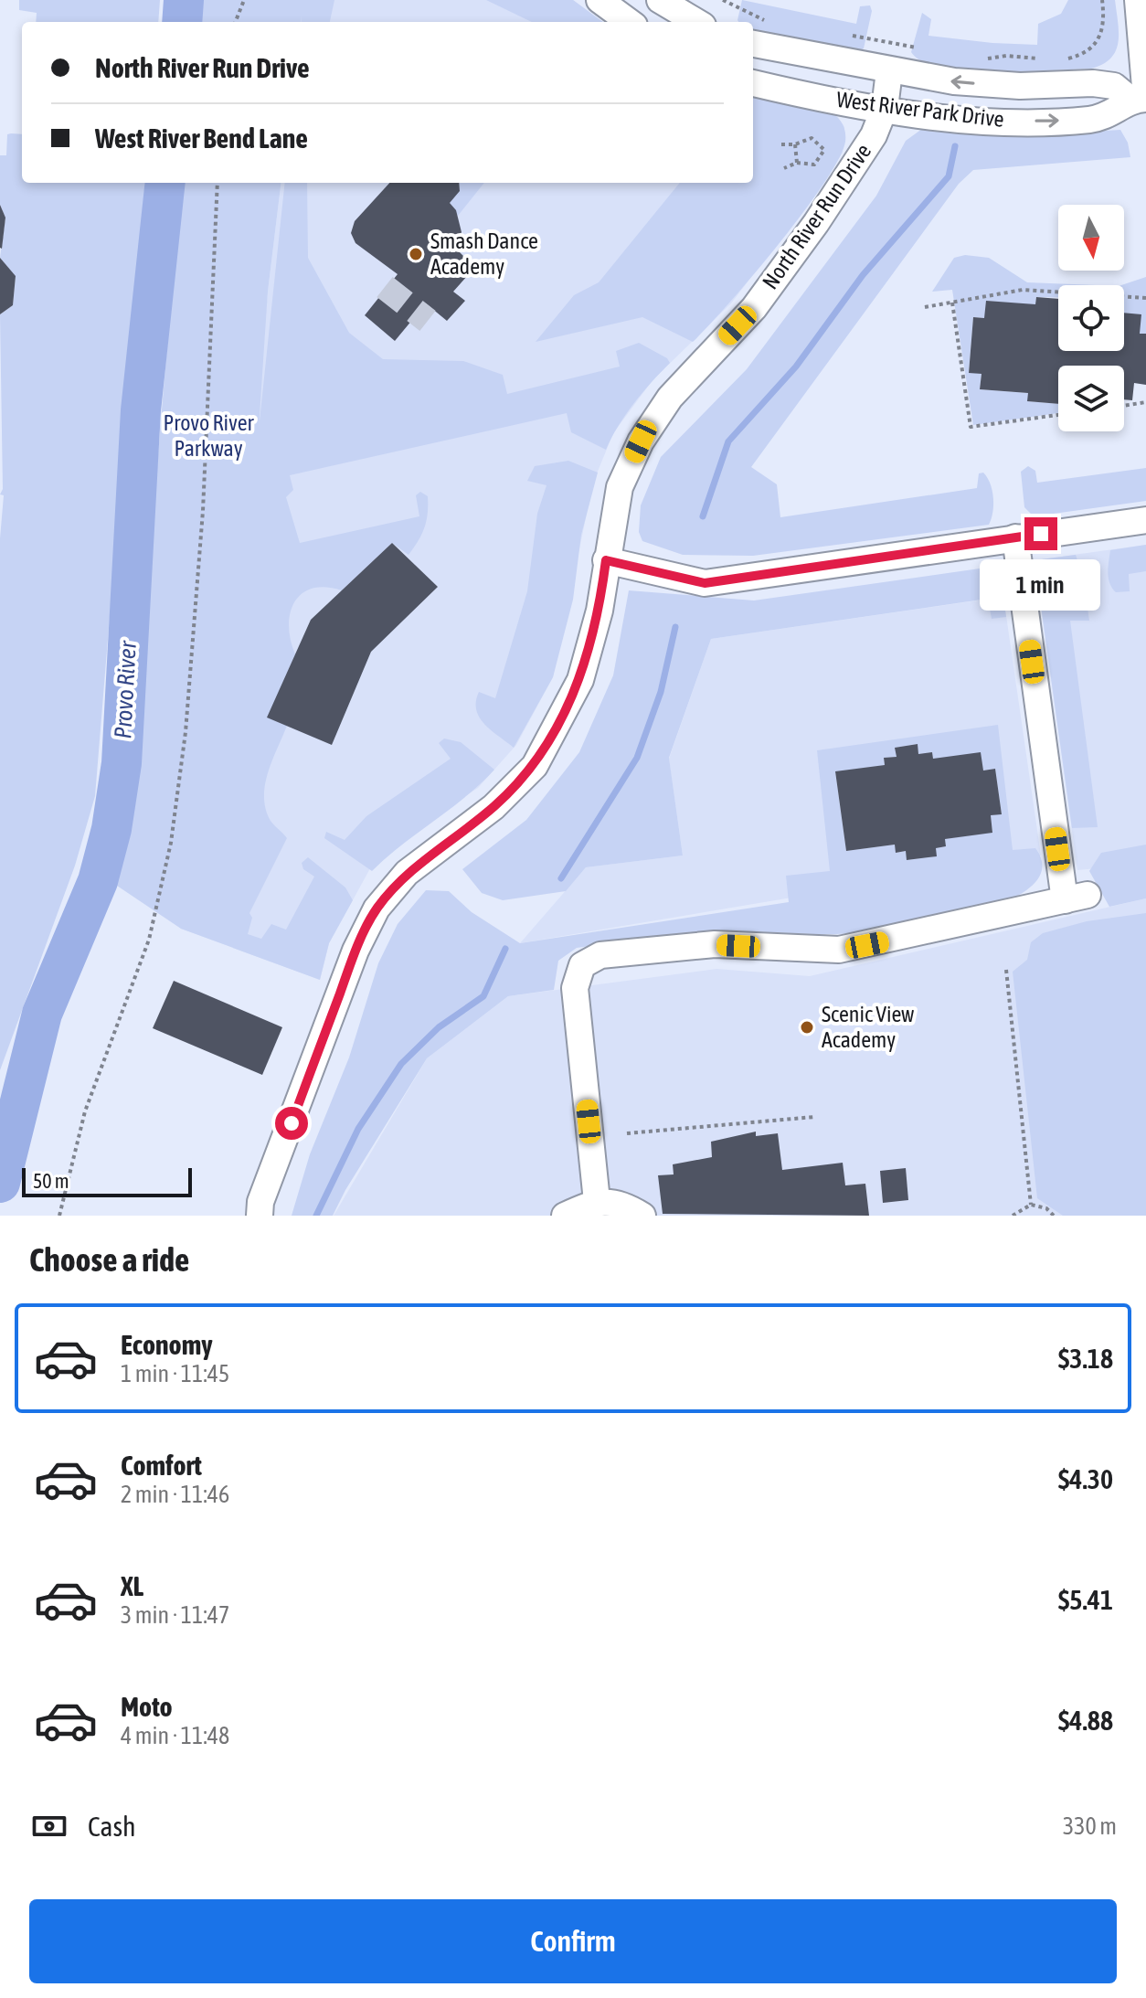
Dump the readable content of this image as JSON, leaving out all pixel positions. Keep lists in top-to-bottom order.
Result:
{
  "streets": {
    "street": ["West River Park Drive", "North River Run Drive"]
  },
  "crossings": [
    ["West River Park Drive", "North River Run Drive"]
  ],
  "water": ["Provo River"],
  "parks": ["Provo River Parkway"],
  "places": ["Smash Dance Academy", "Scenic View Academy"],
  "scale_bar": "50 m",
  "north": "bottom",
  "page": {
    "banner": ["North River Run Drive", "West River Bend Lane"],
    "bubble": "1 min",
    "scale": "50 m",
    "heading": "Choose a ride",
    "list": [
      {
        "name": "Economy",
        "note": "1 min · 11:45",
        "value": "$3.18"
      },
      {
        "name": "Comfort",
        "note": "2 min · 11:46",
        "value": "$4.30"
      },
      {
        "name": "XL",
        "note": "3 min · 11:47",
        "value": "$5.41"
      },
      {
        "name": "Moto",
        "note": "4 min · 11:48",
        "value": "$4.88"
      }
    ],
    "pay": ["Cash", "330 m"],
    "buttons": "Confirm"
  }
}
